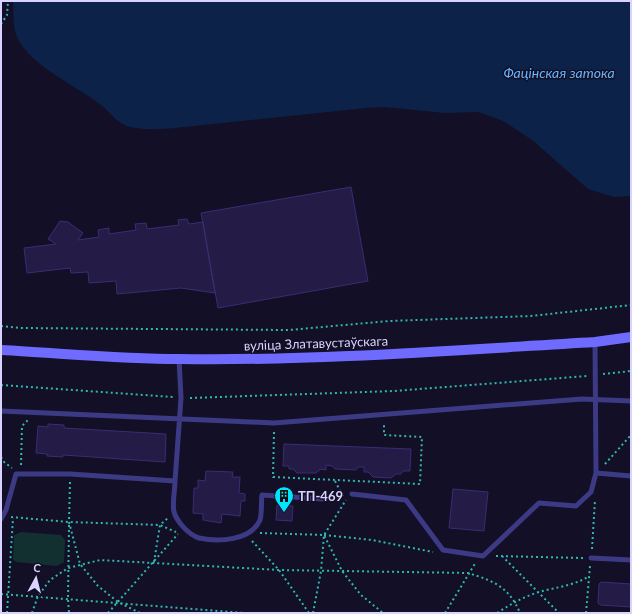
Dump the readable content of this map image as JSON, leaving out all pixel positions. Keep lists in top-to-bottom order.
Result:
{
  "streets": {
    "street": ["вуліца Златавустаўскага"]
  },
  "water": ["Фацінская затока"],
  "places": {
    "building": ["ТП-469"]
  },
  "north": "top"
}
